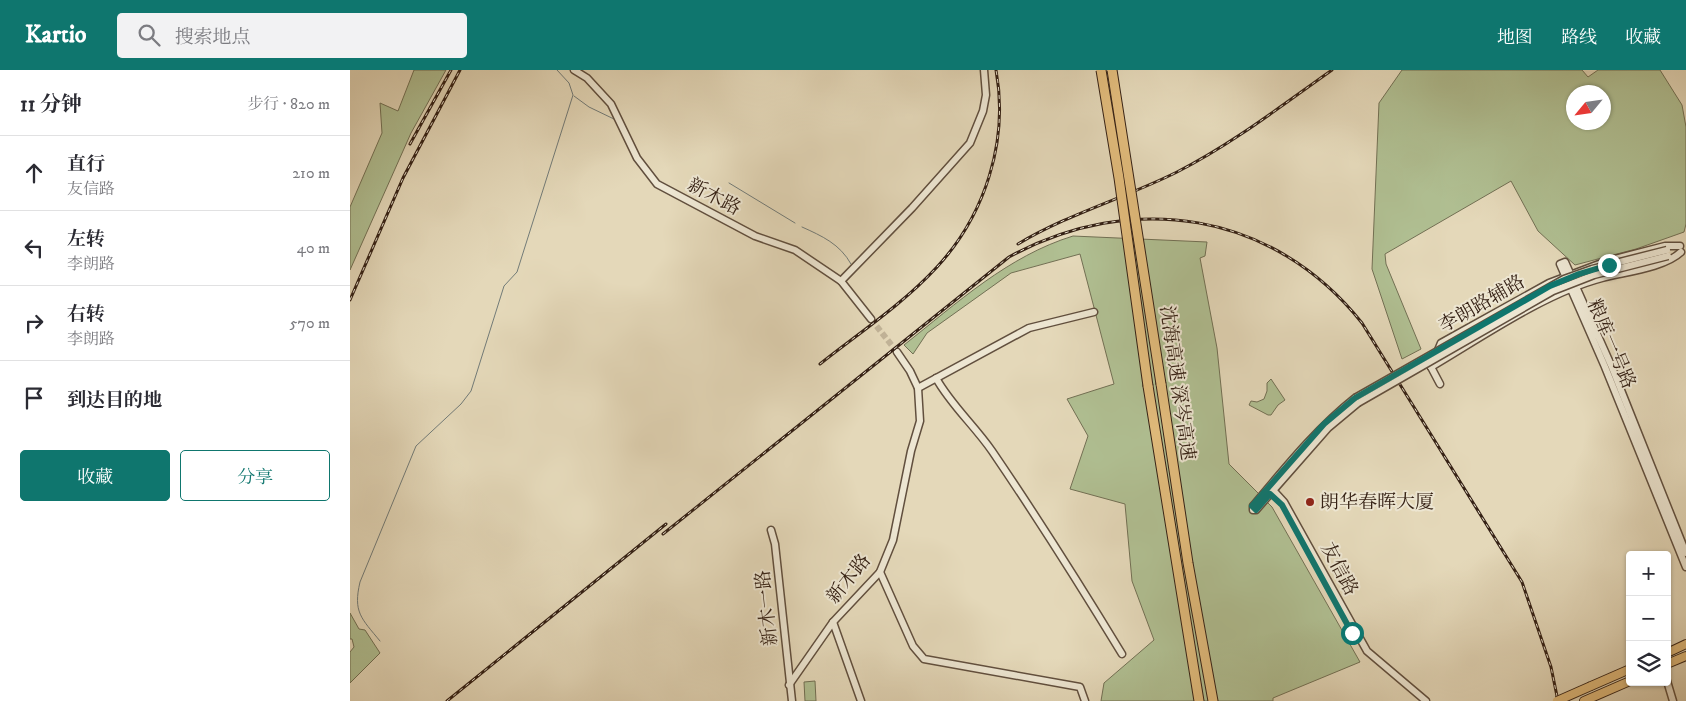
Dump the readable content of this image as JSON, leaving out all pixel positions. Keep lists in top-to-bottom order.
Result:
{
  "streets": {
    "highway": ["沈海高速 深岑高速"],
    "street": [
      "新木路",
      "李朗路辅路",
      "粮库一号路",
      "友信路",
      "新木一路"
    ]
  },
  "crossings": [
    ["新木路", "新木一路"],
    ["李朗路辅路", "粮库一号路"]
  ],
  "places": ["朗华春晖大厦"],
  "north": "bottom left",
  "page": {
    "header": "Kartio",
    "search": "搜索地点",
    "nav": ["地图", "路线", "收藏"],
    "heading": ["11 分钟", "步行 · 820 m"],
    "list": [
      ["直行", "友信路", "210 m"],
      ["左转", "李朗路", "40 m"],
      ["右转", "李朗路", "570 m"],
      "到达目的地"
    ],
    "buttons": ["收藏", "分享"],
    "map_buttons": ["+", "−"]
  }
}
